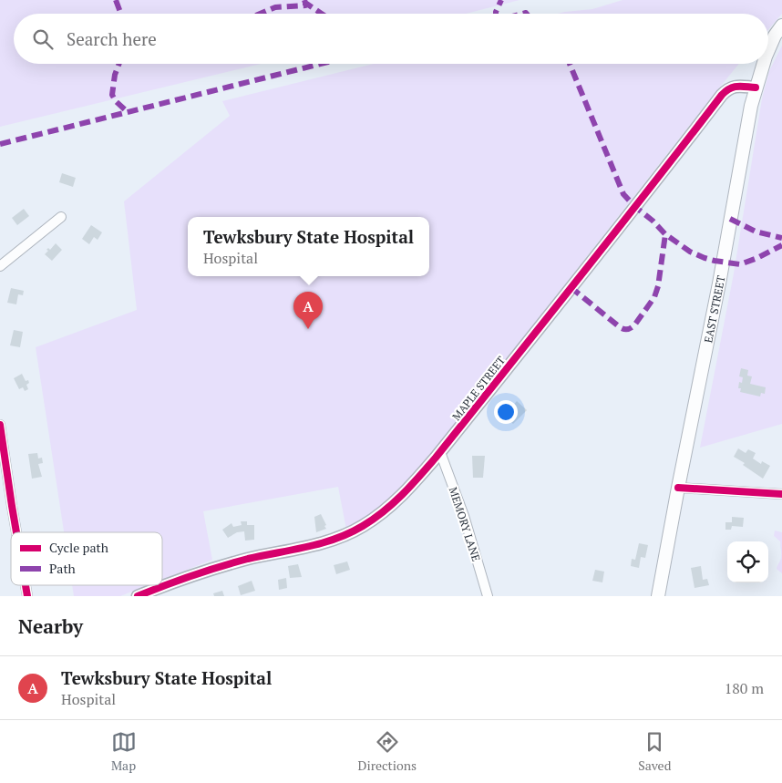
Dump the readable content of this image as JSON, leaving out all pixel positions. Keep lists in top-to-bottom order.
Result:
{
  "streets": {
    "main road": ["EAST STREET"],
    "street": ["MAPLE STREET", "MEMORY LANE"]
  },
  "crossings": [
    ["EAST STREET", "MAPLE STREET"],
    ["MAPLE STREET", "MEMORY LANE"]
  ],
  "legend": ["Cycle path", "Path"],
  "page": {
    "search": "Search here",
    "popup": ["Tewksbury State Hospital", "Hospital"],
    "pins": "A",
    "heading": "Nearby",
    "list": [
      {
        "mark": "A",
        "name": "Tewksbury State Hospital",
        "note": "Hospital",
        "value": "180 m"
      }
    ],
    "nav": ["Map", "Directions", "Saved"]
  }
}
